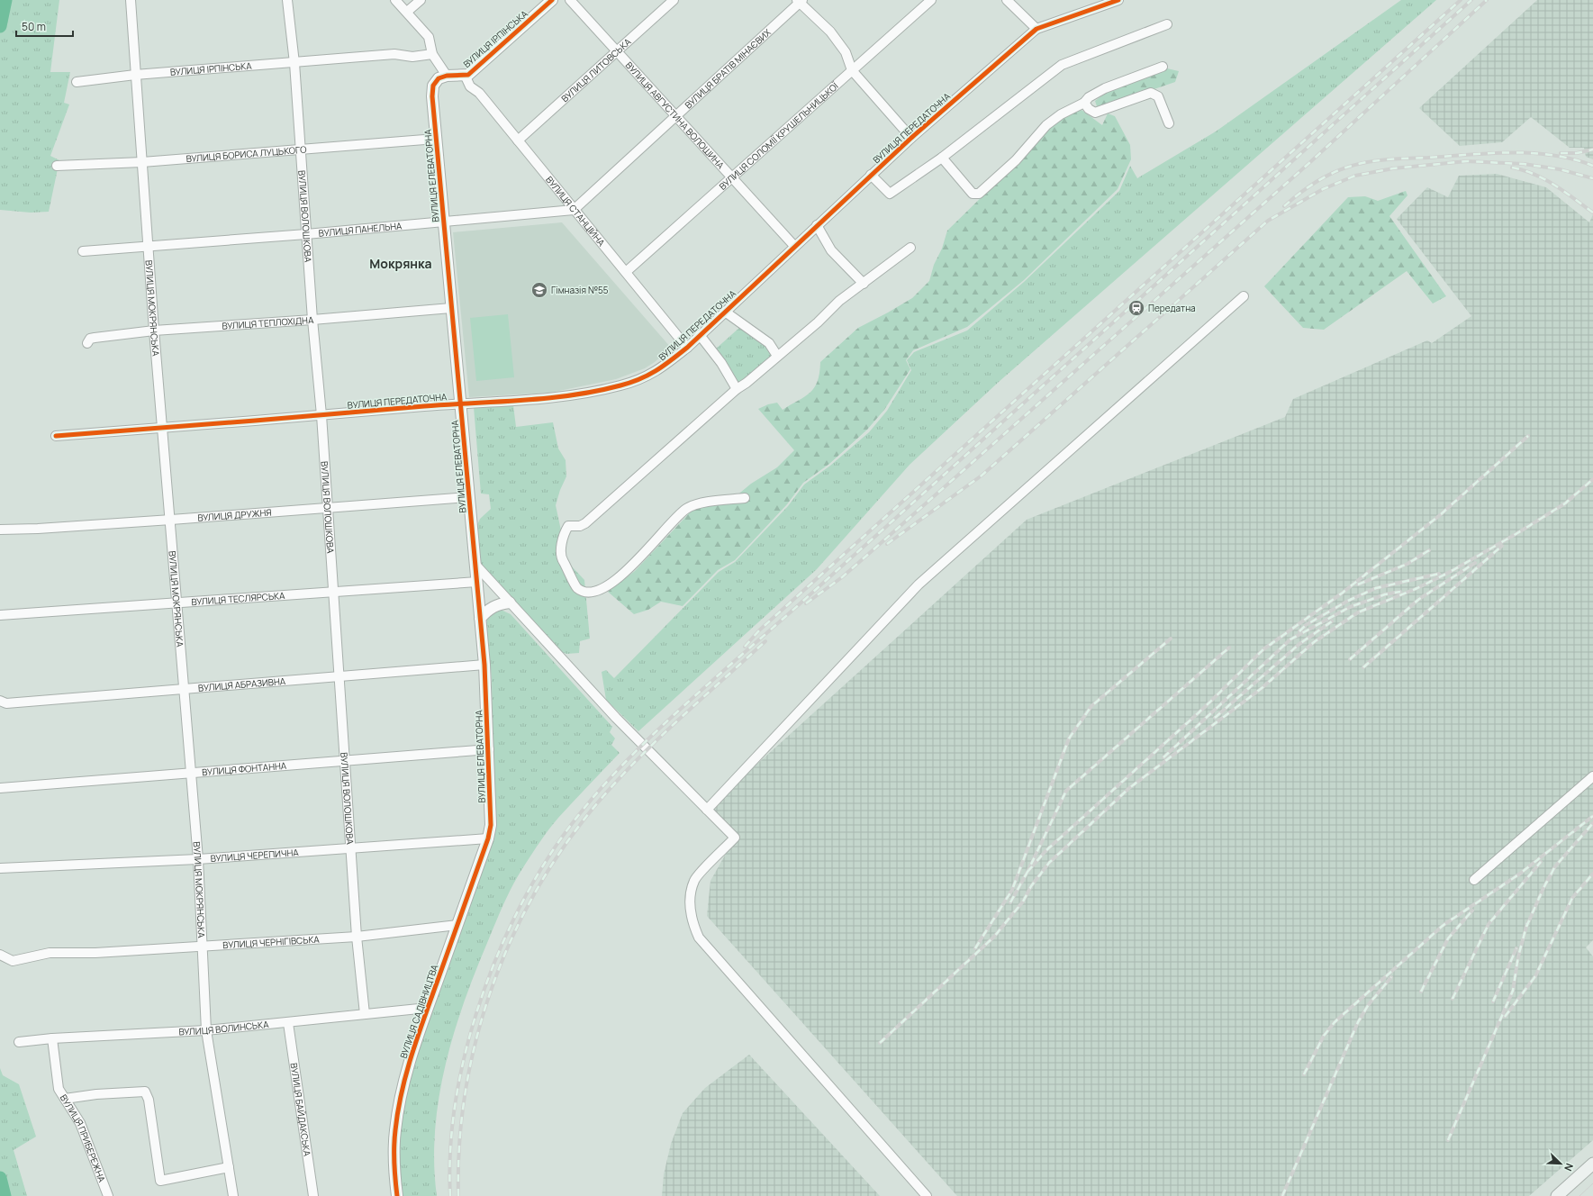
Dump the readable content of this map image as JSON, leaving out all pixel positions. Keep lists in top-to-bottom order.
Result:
{
  "streets": {
    "street": [
      "ВУЛИЦЯ ІРПІНСЬКА",
      "ВУЛИЦЯ БРАТІВ МІНАЄВИХ",
      "ВУЛИЦЯ ЛИТОВСЬКА",
      "ВУЛИЦЯ АВГУСТИНА ВОЛОШИНА",
      "ВУЛИЦЯ ПЕРЕДАТОЧНА",
      "ВУЛИЦЯ СОЛОМІЇ КРУШЕЛЬНИЦЬКОЇ",
      "ВУЛИЦЯ БОРИСА ЛУЦЬКОГО",
      "ВУЛИЦЯ ЕЛЕВАТОРНА",
      "ВУЛИЦЯ СТАНЦІЙНА",
      "ВУЛИЦЯ ВОЛОШКОВА",
      "ВУЛИЦЯ ПАНЕЛЬНА",
      "ВУЛИЦЯ МОКРЯНСЬКА",
      "ВУЛИЦЯ ТЕПЛОХІДНА",
      "ВУЛИЦЯ ДРУЖНЯ",
      "ВУЛИЦЯ ТЕСЛЯРСЬКА",
      "ВУЛИЦЯ АБРАЗИВНА",
      "ВУЛИЦЯ ФОНТАННА",
      "ВУЛИЦЯ ЧЕРЕПИЧНА",
      "ВУЛИЦЯ ЧЕРНІГІВСЬКА",
      "ВУЛИЦЯ САДІВНИЦТВА",
      "ВУЛИЦЯ ВОЛИНСЬКА",
      "ВУЛИЦЯ БАЙДАКСЬКА",
      "ВУЛИЦЯ ПРИБЕРЕЖНА"
    ]
  },
  "crossings": [
    ["ВУЛИЦЯ ІРПІНСЬКА", "ВУЛИЦЯ СТАНЦІЙНА"],
    ["ВУЛИЦЯ ІРПІНСЬКА", "ВУЛИЦЯ ВОЛОШКОВА"],
    ["ВУЛИЦЯ ІРПІНСЬКА", "ВУЛИЦЯ МОКРЯНСЬКА"],
    ["ВУЛИЦЯ БРАТІВ МІНАЄВИХ", "ВУЛИЦЯ АВГУСТИНА ВОЛОШИНА"],
    ["ВУЛИЦЯ БРАТІВ МІНАЄВИХ", "ВУЛИЦЯ СТАНЦІЙНА"],
    ["ВУЛИЦЯ БРАТІВ МІНАЄВИХ", "ВУЛИЦЯ ПАНЕЛЬНА"],
    ["ВУЛИЦЯ ЛИТОВСЬКА", "ВУЛИЦЯ АВГУСТИНА ВОЛОШИНА"],
    ["ВУЛИЦЯ ЛИТОВСЬКА", "ВУЛИЦЯ СТАНЦІЙНА"],
    ["ВУЛИЦЯ АВГУСТИНА ВОЛОШИНА", "ВУЛИЦЯ ПЕРЕДАТОЧНА"],
    ["ВУЛИЦЯ АВГУСТИНА ВОЛОШИНА", "ВУЛИЦЯ СОЛОМІЇ КРУШЕЛЬНИЦЬКОЇ"],
    ["ВУЛИЦЯ ПЕРЕДАТОЧНА", "ВУЛИЦЯ ЕЛЕВАТОРНА"],
    ["ВУЛИЦЯ ПЕРЕДАТОЧНА", "ВУЛИЦЯ СТАНЦІЙНА"],
    ["ВУЛИЦЯ ПЕРЕДАТОЧНА", "ВУЛИЦЯ ВОЛОШКОВА"],
    ["ВУЛИЦЯ ПЕРЕДАТОЧНА", "ВУЛИЦЯ МОКРЯНСЬКА"],
    ["ВУЛИЦЯ СОЛОМІЇ КРУШЕЛЬНИЦЬКОЇ", "ВУЛИЦЯ СТАНЦІЙНА"],
    ["ВУЛИЦЯ БОРИСА ЛУЦЬКОГО", "ВУЛИЦЯ ЕЛЕВАТОРНА"],
    ["ВУЛИЦЯ БОРИСА ЛУЦЬКОГО", "ВУЛИЦЯ ВОЛОШКОВА"],
    ["ВУЛИЦЯ БОРИСА ЛУЦЬКОГО", "ВУЛИЦЯ МОКРЯНСЬКА"],
    ["ВУЛИЦЯ ЕЛЕВАТОРНА", "ВУЛИЦЯ ПАНЕЛЬНА"],
    ["ВУЛИЦЯ ЕЛЕВАТОРНА", "ВУЛИЦЯ ТЕПЛОХІДНА"],
    ["ВУЛИЦЯ ЕЛЕВАТОРНА", "ВУЛИЦЯ ДРУЖНЯ"],
    ["ВУЛИЦЯ ЕЛЕВАТОРНА", "ВУЛИЦЯ ТЕСЛЯРСЬКА"],
    ["ВУЛИЦЯ ЕЛЕВАТОРНА", "ВУЛИЦЯ АБРАЗИВНА"],
    ["ВУЛИЦЯ ЕЛЕВАТОРНА", "ВУЛИЦЯ ФОНТАННА"],
    ["ВУЛИЦЯ ЕЛЕВАТОРНА", "ВУЛИЦЯ ЧЕРЕПИЧНА"],
    ["ВУЛИЦЯ ЕЛЕВАТОРНА", "ВУЛИЦЯ САДІВНИЦТВА"],
    ["ВУЛИЦЯ СТАНЦІЙНА", "ВУЛИЦЯ ПАНЕЛЬНА"],
    ["ВУЛИЦЯ ВОЛОШКОВА", "ВУЛИЦЯ ПАНЕЛЬНА"],
    ["ВУЛИЦЯ ВОЛОШКОВА", "ВУЛИЦЯ ТЕПЛОХІДНА"],
    ["ВУЛИЦЯ ВОЛОШКОВА", "ВУЛИЦЯ ДРУЖНЯ"],
    ["ВУЛИЦЯ ВОЛОШКОВА", "ВУЛИЦЯ ТЕСЛЯРСЬКА"],
    ["ВУЛИЦЯ ВОЛОШКОВА", "ВУЛИЦЯ АБРАЗИВНА"],
    ["ВУЛИЦЯ ВОЛОШКОВА", "ВУЛИЦЯ ФОНТАННА"],
    ["ВУЛИЦЯ ВОЛОШКОВА", "ВУЛИЦЯ ЧЕРЕПИЧНА"],
    ["ВУЛИЦЯ ВОЛОШКОВА", "ВУЛИЦЯ ЧЕРНІГІВСЬКА"],
    ["ВУЛИЦЯ ВОЛОШКОВА", "ВУЛИЦЯ ВОЛИНСЬКА"],
    ["ВУЛИЦЯ ПАНЕЛЬНА", "ВУЛИЦЯ МОКРЯНСЬКА"],
    ["ВУЛИЦЯ МОКРЯНСЬКА", "ВУЛИЦЯ ТЕПЛОХІДНА"],
    ["ВУЛИЦЯ МОКРЯНСЬКА", "ВУЛИЦЯ ДРУЖНЯ"],
    ["ВУЛИЦЯ МОКРЯНСЬКА", "ВУЛИЦЯ ТЕСЛЯРСЬКА"],
    ["ВУЛИЦЯ МОКРЯНСЬКА", "ВУЛИЦЯ АБРАЗИВНА"],
    ["ВУЛИЦЯ МОКРЯНСЬКА", "ВУЛИЦЯ ФОНТАННА"],
    ["ВУЛИЦЯ МОКРЯНСЬКА", "ВУЛИЦЯ ЧЕРЕПИЧНА"],
    ["ВУЛИЦЯ МОКРЯНСЬКА", "ВУЛИЦЯ ЧЕРНІГІВСЬКА"],
    ["ВУЛИЦЯ МОКРЯНСЬКА", "ВУЛИЦЯ ВОЛИНСЬКА"],
    ["ВУЛИЦЯ ЧЕРЕПИЧНА", "ВУЛИЦЯ САДІВНИЦТВА"],
    ["ВУЛИЦЯ ЧЕРНІГІВСЬКА", "ВУЛИЦЯ САДІВНИЦТВА"],
    ["ВУЛИЦЯ САДІВНИЦТВА", "ВУЛИЦЯ ВОЛИНСЬКА"],
    ["ВУЛИЦЯ ВОЛИНСЬКА", "ВУЛИЦЯ БАЙДАКСЬКА"],
    ["ВУЛИЦЯ ВОЛИНСЬКА", "ВУЛИЦЯ ПРИБЕРЕЖНА"]
  ],
  "districts": ["Мокрянка"],
  "places": {
    "school or university": ["Гімназія №55"],
    "station": ["Передатна"]
  },
  "scale_bar": "50 m",
  "north": "bottom right"
}
